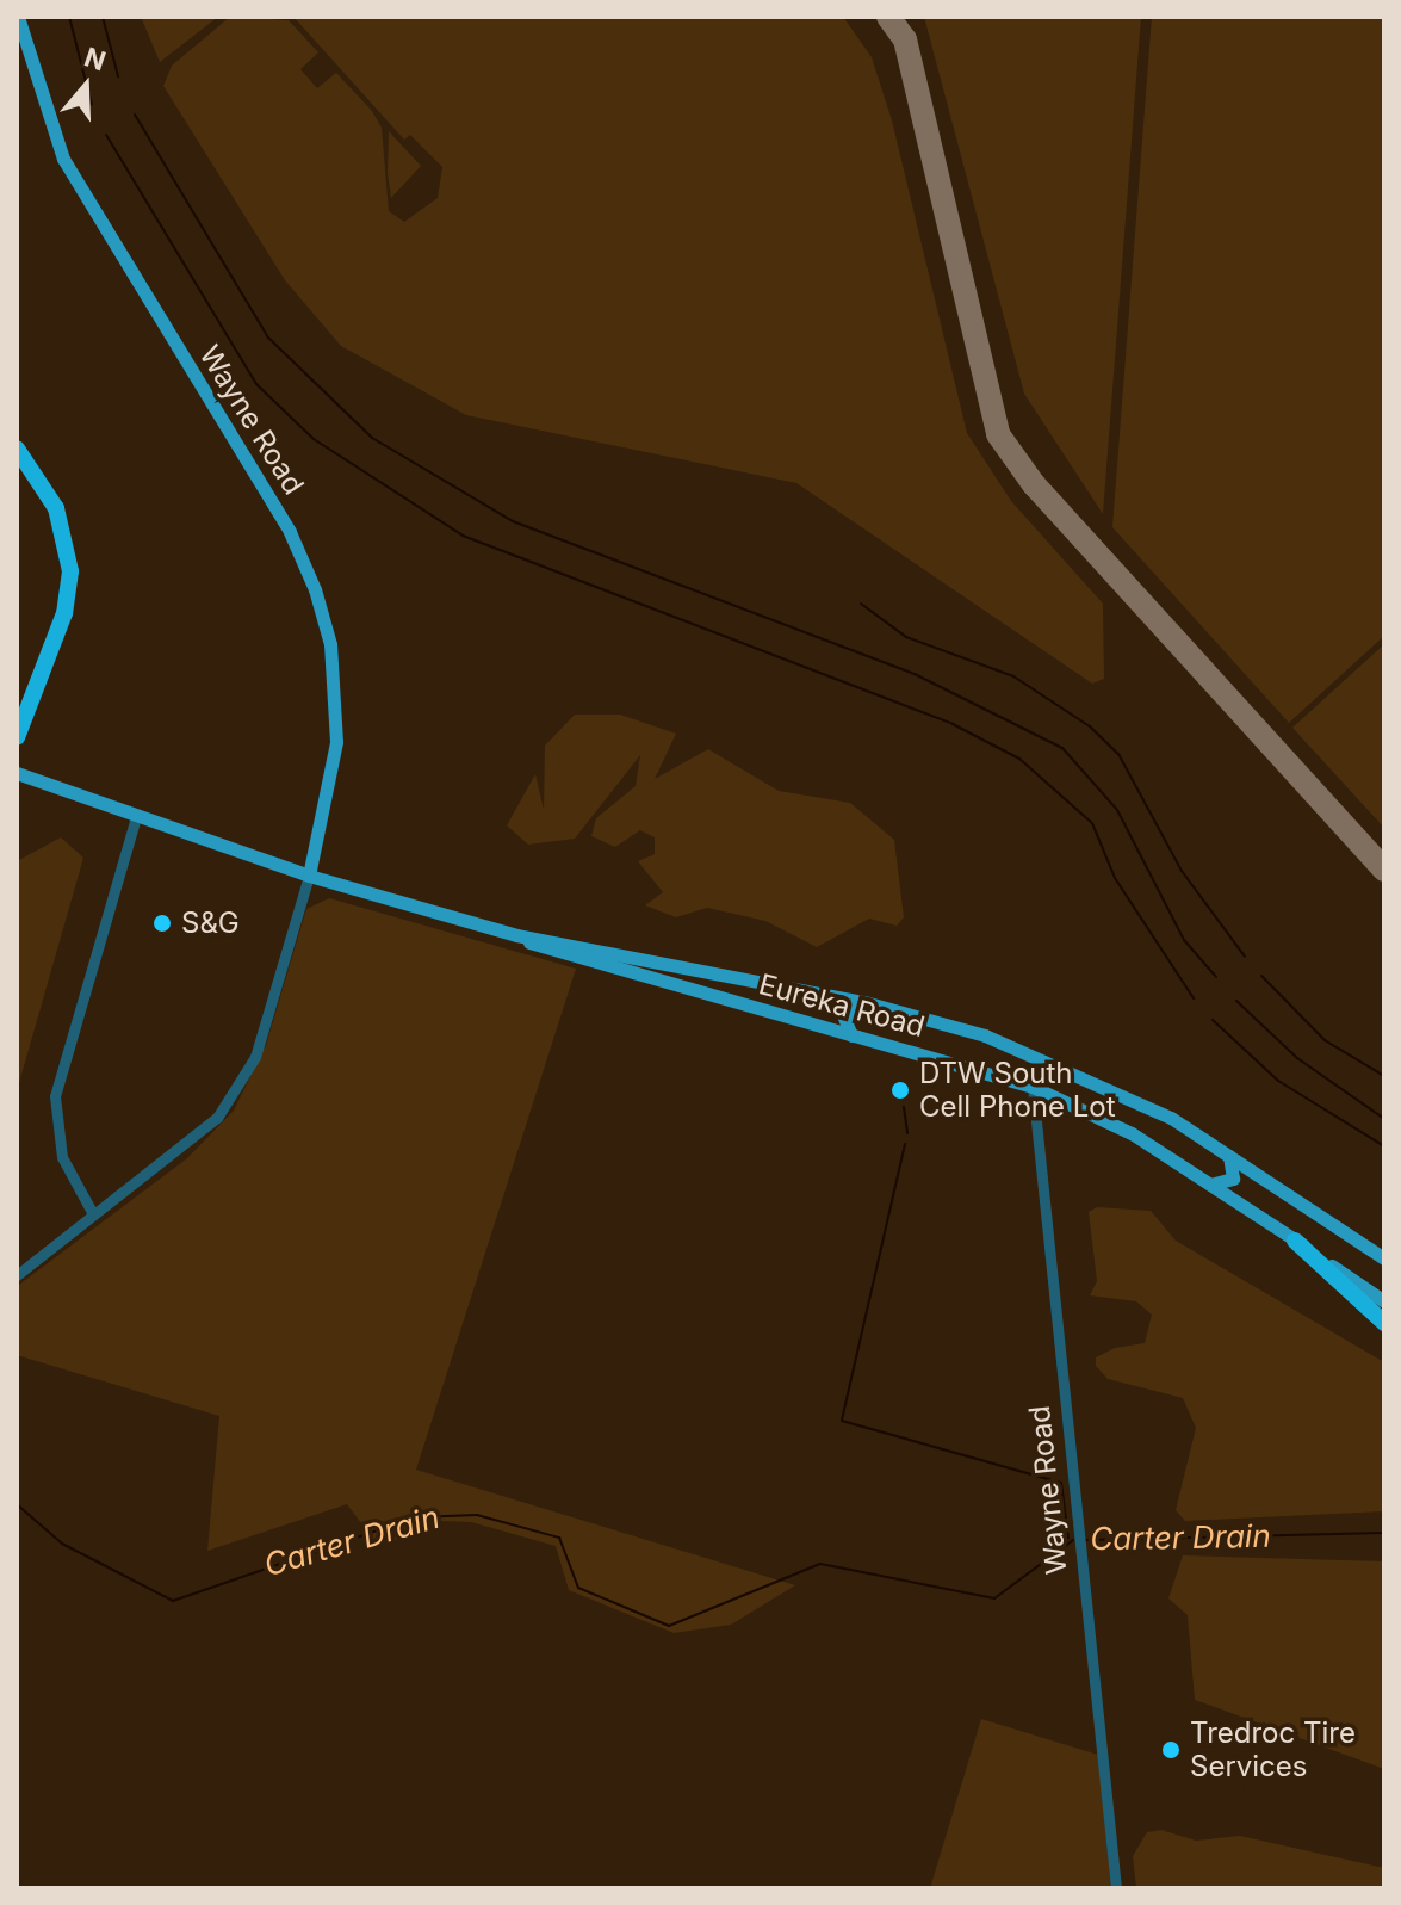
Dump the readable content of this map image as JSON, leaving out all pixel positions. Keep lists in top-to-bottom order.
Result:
{
  "streets": {
    "main road": ["Wayne Road", "Eureka Road"]
  },
  "crossings": [
    ["Wayne Road", "Eureka Road"]
  ],
  "water": ["Carter Drain"],
  "places": ["S&G", "DTW South Cell Phone Lot", "Tredroc Tire Services"],
  "north": "top"
}
